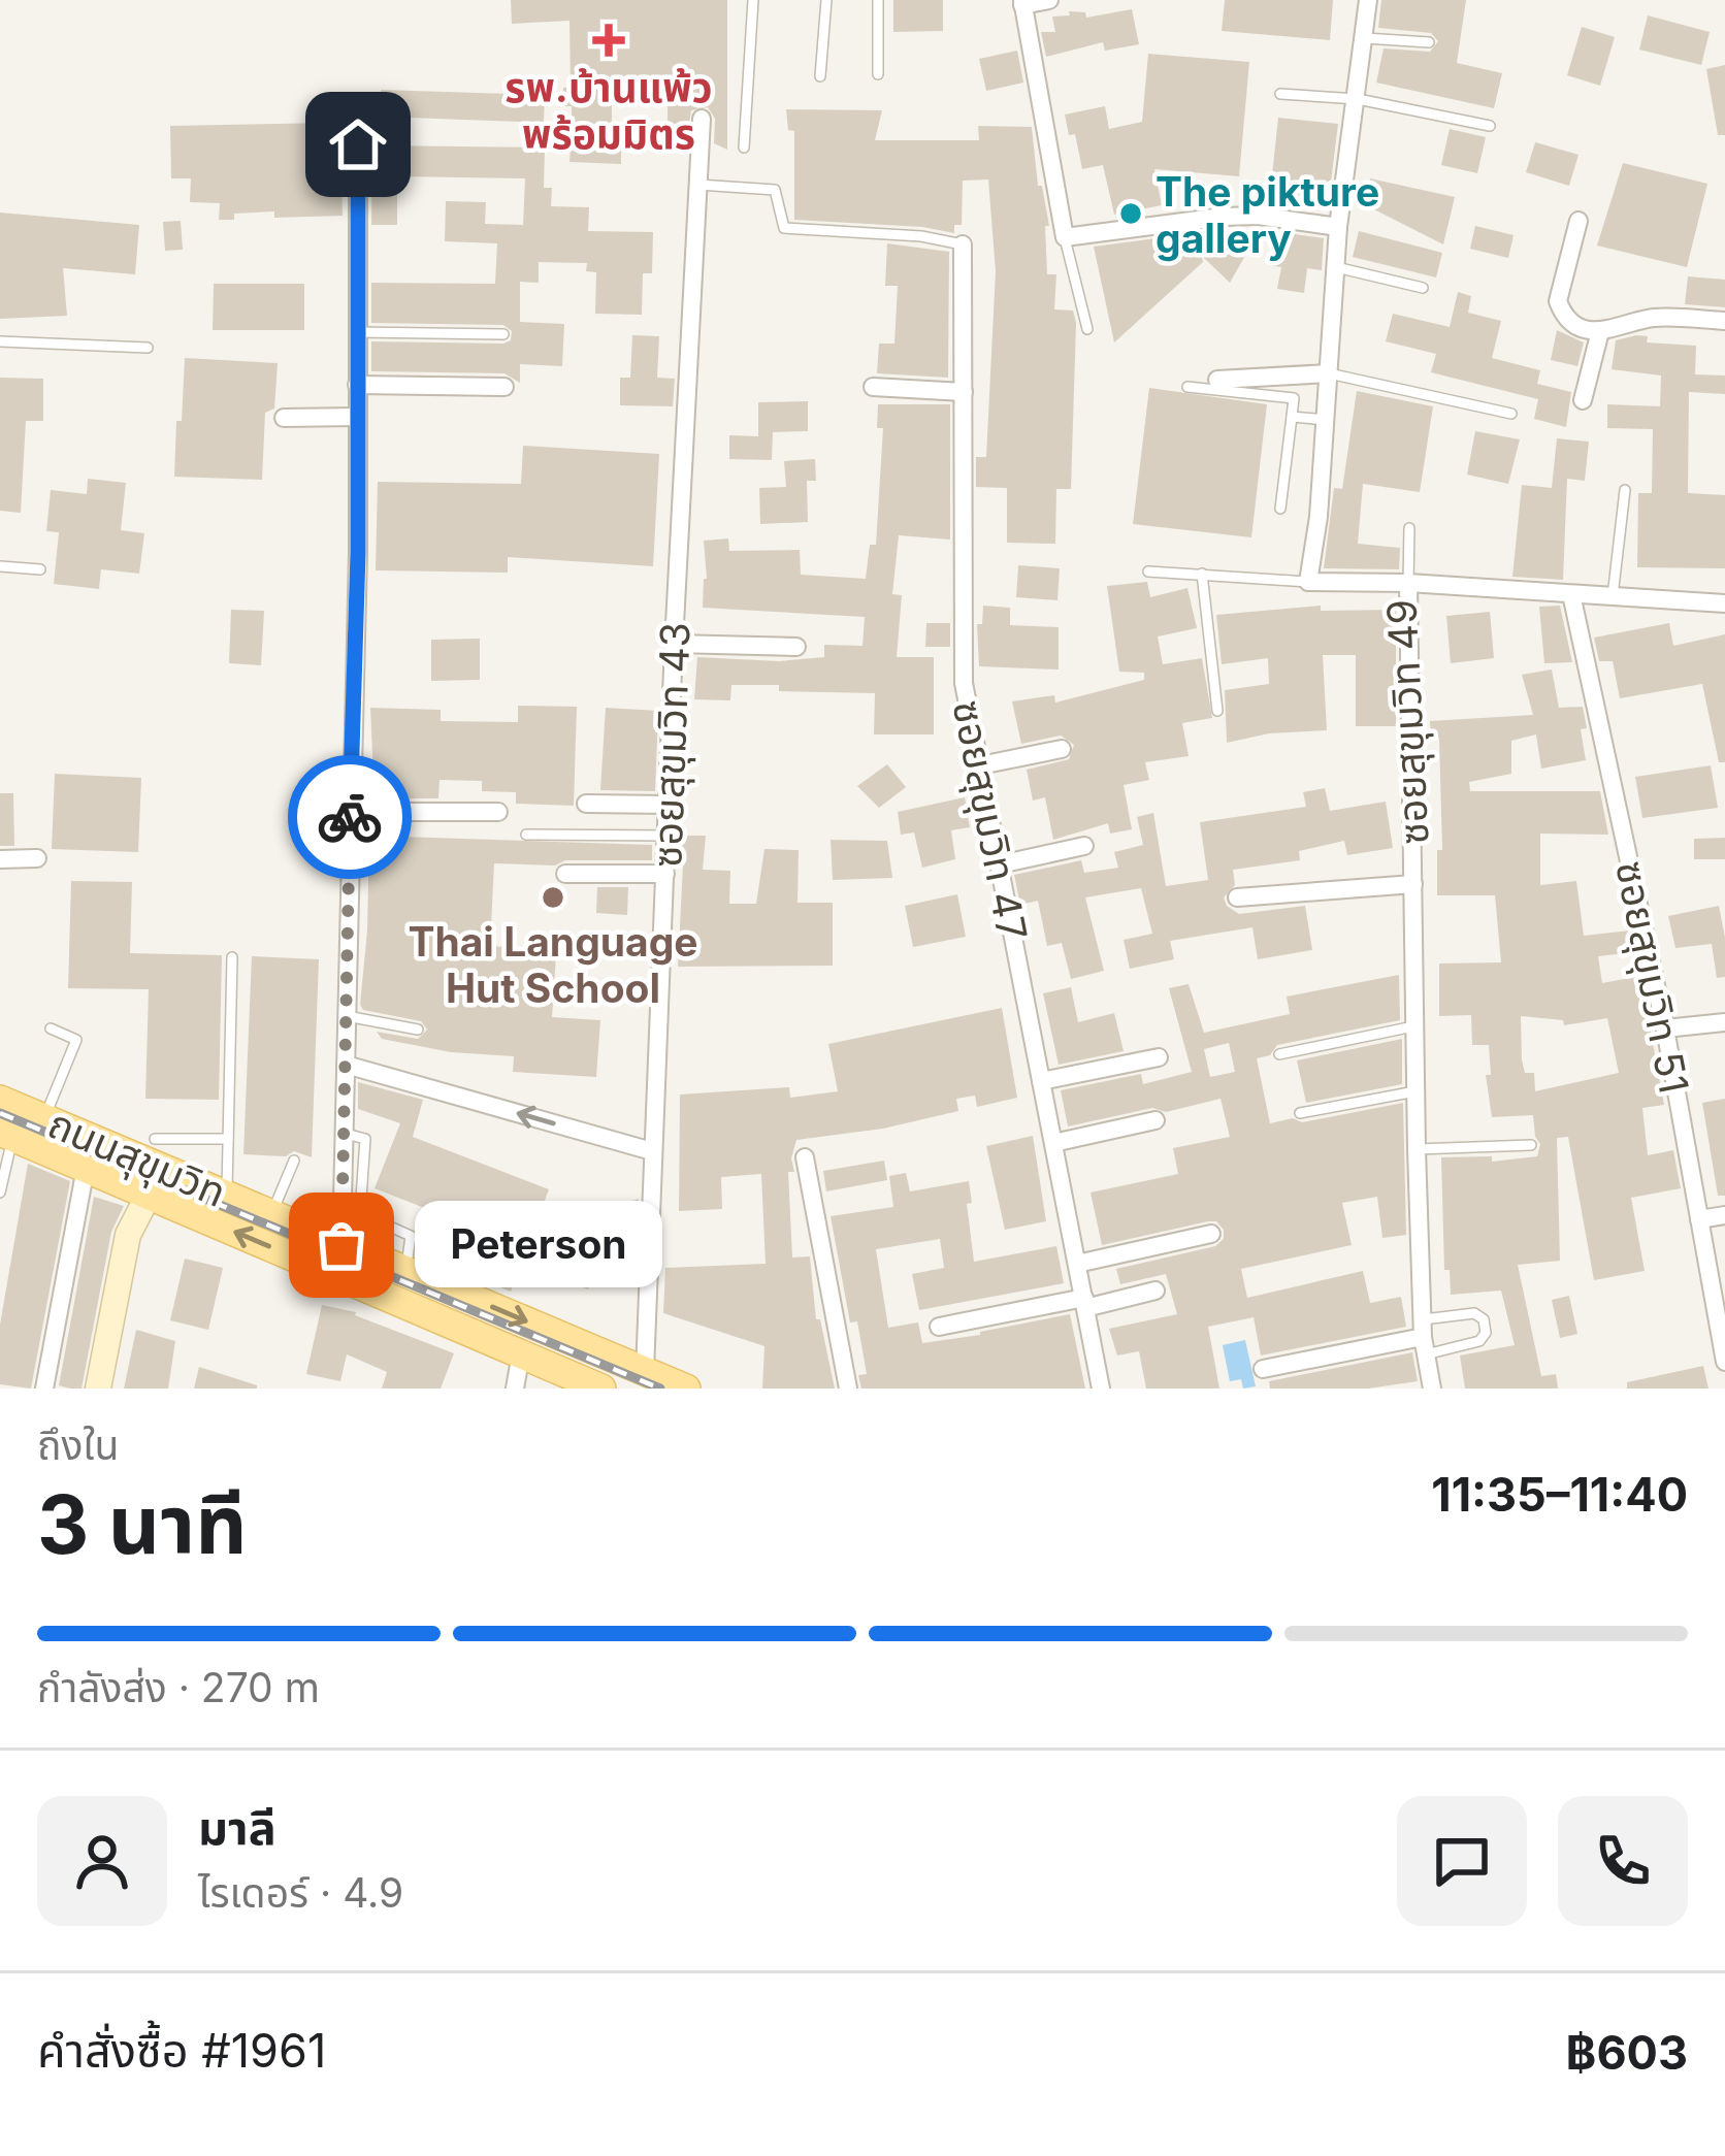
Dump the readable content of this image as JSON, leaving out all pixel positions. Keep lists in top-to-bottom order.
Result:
{
  "streets": {
    "main road": ["ถนนสุขุมวิท"],
    "street": [
      "ซอยสุขุมวิท 49",
      "ซอยสุขุมวิท 43",
      "ซอยสุขุมวิท 47",
      "ซอยสุขุมวิท 51"
    ]
  },
  "crossings": [
    ["ซอยสุขุมวิท 43", "ถนนสุขุมวิท"]
  ],
  "places": {
    "health": ["รพ.บ้านแพ้ว พร้อมมิตร"],
    "other": ["The pikture gallery", "Thai Language Hut School", "Peterson"]
  },
  "page": {
    "bubble": "Peterson",
    "heading": ["3 นาที", "ถึงใน", "11:35–11:40"],
    "panel": [
      "มาลี",
      "ไรเดอร์ · 4.9",
      "คำสั่งซื้อ #1961",
      "฿603"
    ],
    "bar": "กำลังส่ง · 270 m"
  }
}
